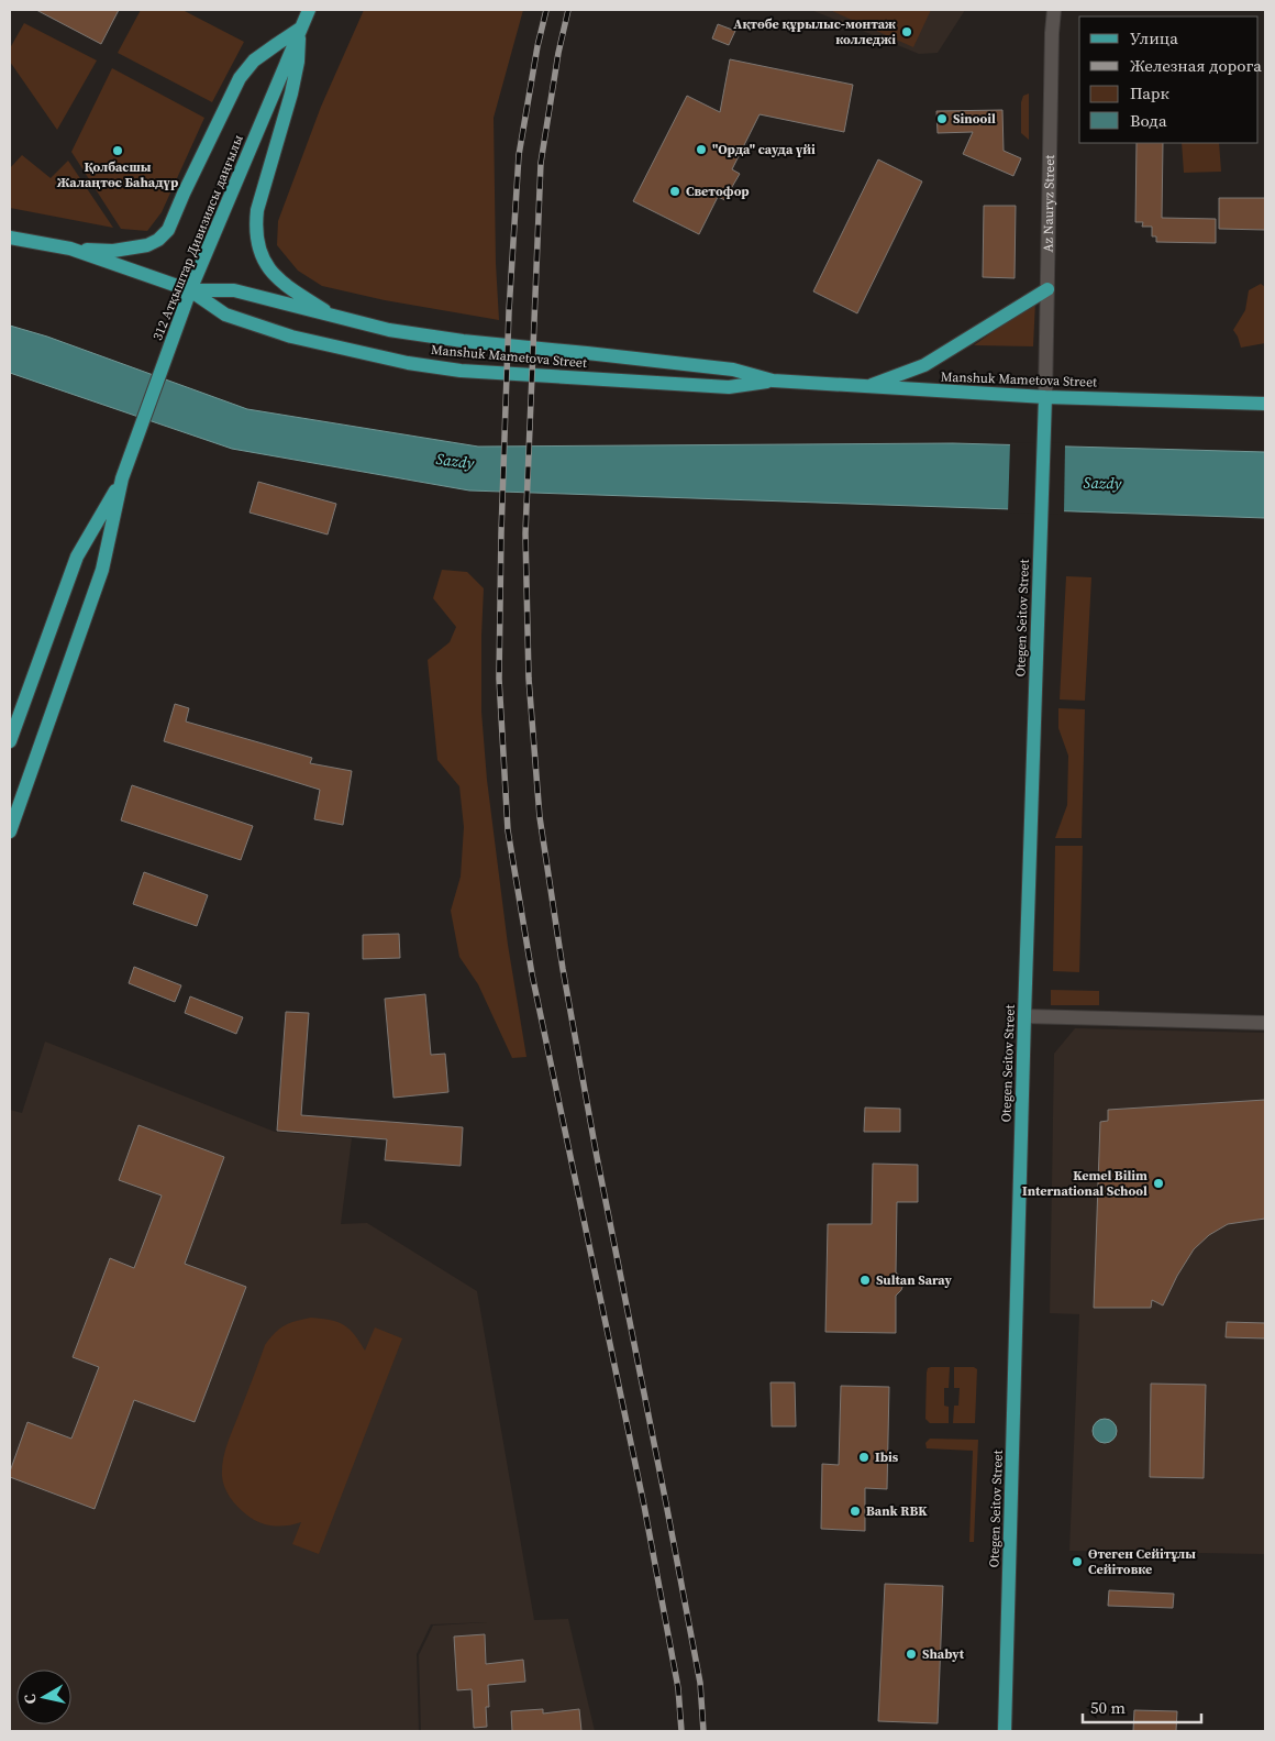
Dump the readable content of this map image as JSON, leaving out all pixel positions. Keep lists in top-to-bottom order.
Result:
{
  "streets": {
    "main road": ["312 Атқыштар Дивизиясы даңғылы", "Manshuk Mametova Street", "Otegen Seitov Street"],
    "street": ["Az Nauryz Street"]
  },
  "crossings": [
    ["Az Nauryz Street", "Manshuk Mametova Street"],
    ["Az Nauryz Street", "Otegen Seitov Street"],
    ["312 Атқыштар Дивизиясы даңғылы", "Manshuk Mametova Street"],
    ["Manshuk Mametova Street", "Otegen Seitov Street"]
  ],
  "water": ["Sazdy"],
  "places": [
    "Ақтөбе құрылыс-монтаж колледжі",
    "Sinooil",
    "\"Орда\" сауда үйі",
    "Қолбасшы Жалаңтөс Баһадүр",
    "Светофор",
    "Kemel Bilim International School",
    "Sultan Saray",
    "Ibis",
    "Bank RBK",
    "Өтеген Сейітұлы Сейітовке",
    "Shabyt"
  ],
  "legend": [
    "Улица",
    "Железная дорога",
    "Парк",
    "Вода"
  ],
  "scale_bar": "50 m",
  "north": "left"
}
